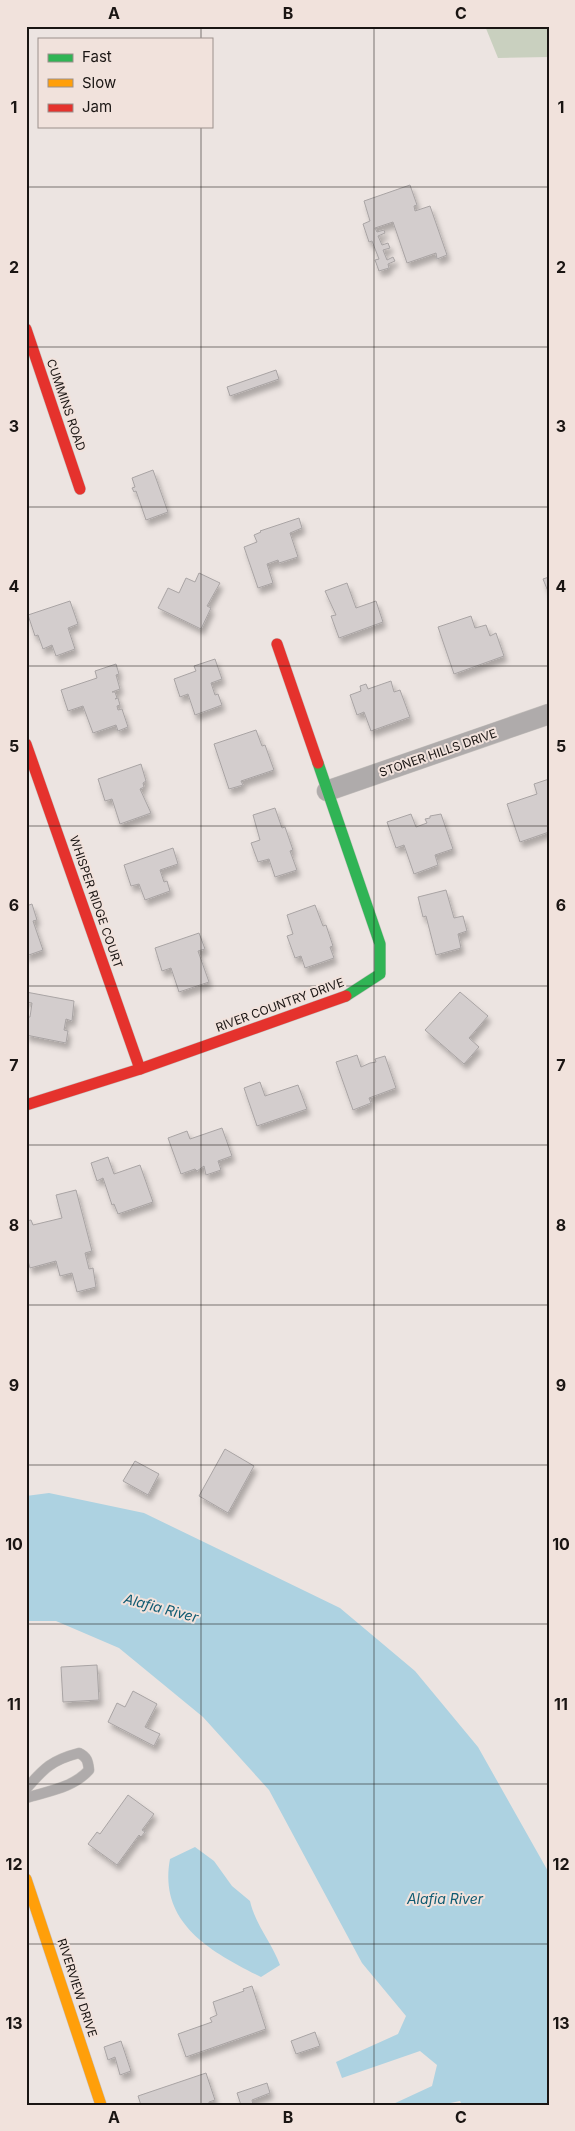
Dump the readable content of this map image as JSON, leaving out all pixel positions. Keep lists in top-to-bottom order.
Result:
{
  "streets": {
    "street": [
      "CUMMINS ROAD",
      "STONER HILLS DRIVE",
      "WHISPER RIDGE COURT",
      "RIVER COUNTRY DRIVE",
      "RIVERVIEW DRIVE"
    ]
  },
  "crossings": [
    ["STONER HILLS DRIVE", "RIVER COUNTRY DRIVE"],
    ["WHISPER RIDGE COURT", "RIVER COUNTRY DRIVE"]
  ],
  "water": ["Alafia River"],
  "legend": ["Fast", "Slow", "Jam"],
  "grid": {
    "columns": ["A", "B", "C"],
    "rows": [
      "1",
      "2",
      "3",
      "4",
      "5",
      "6",
      "7",
      "8",
      "9",
      "10",
      "11",
      "12",
      "13"
    ]
  }
}
